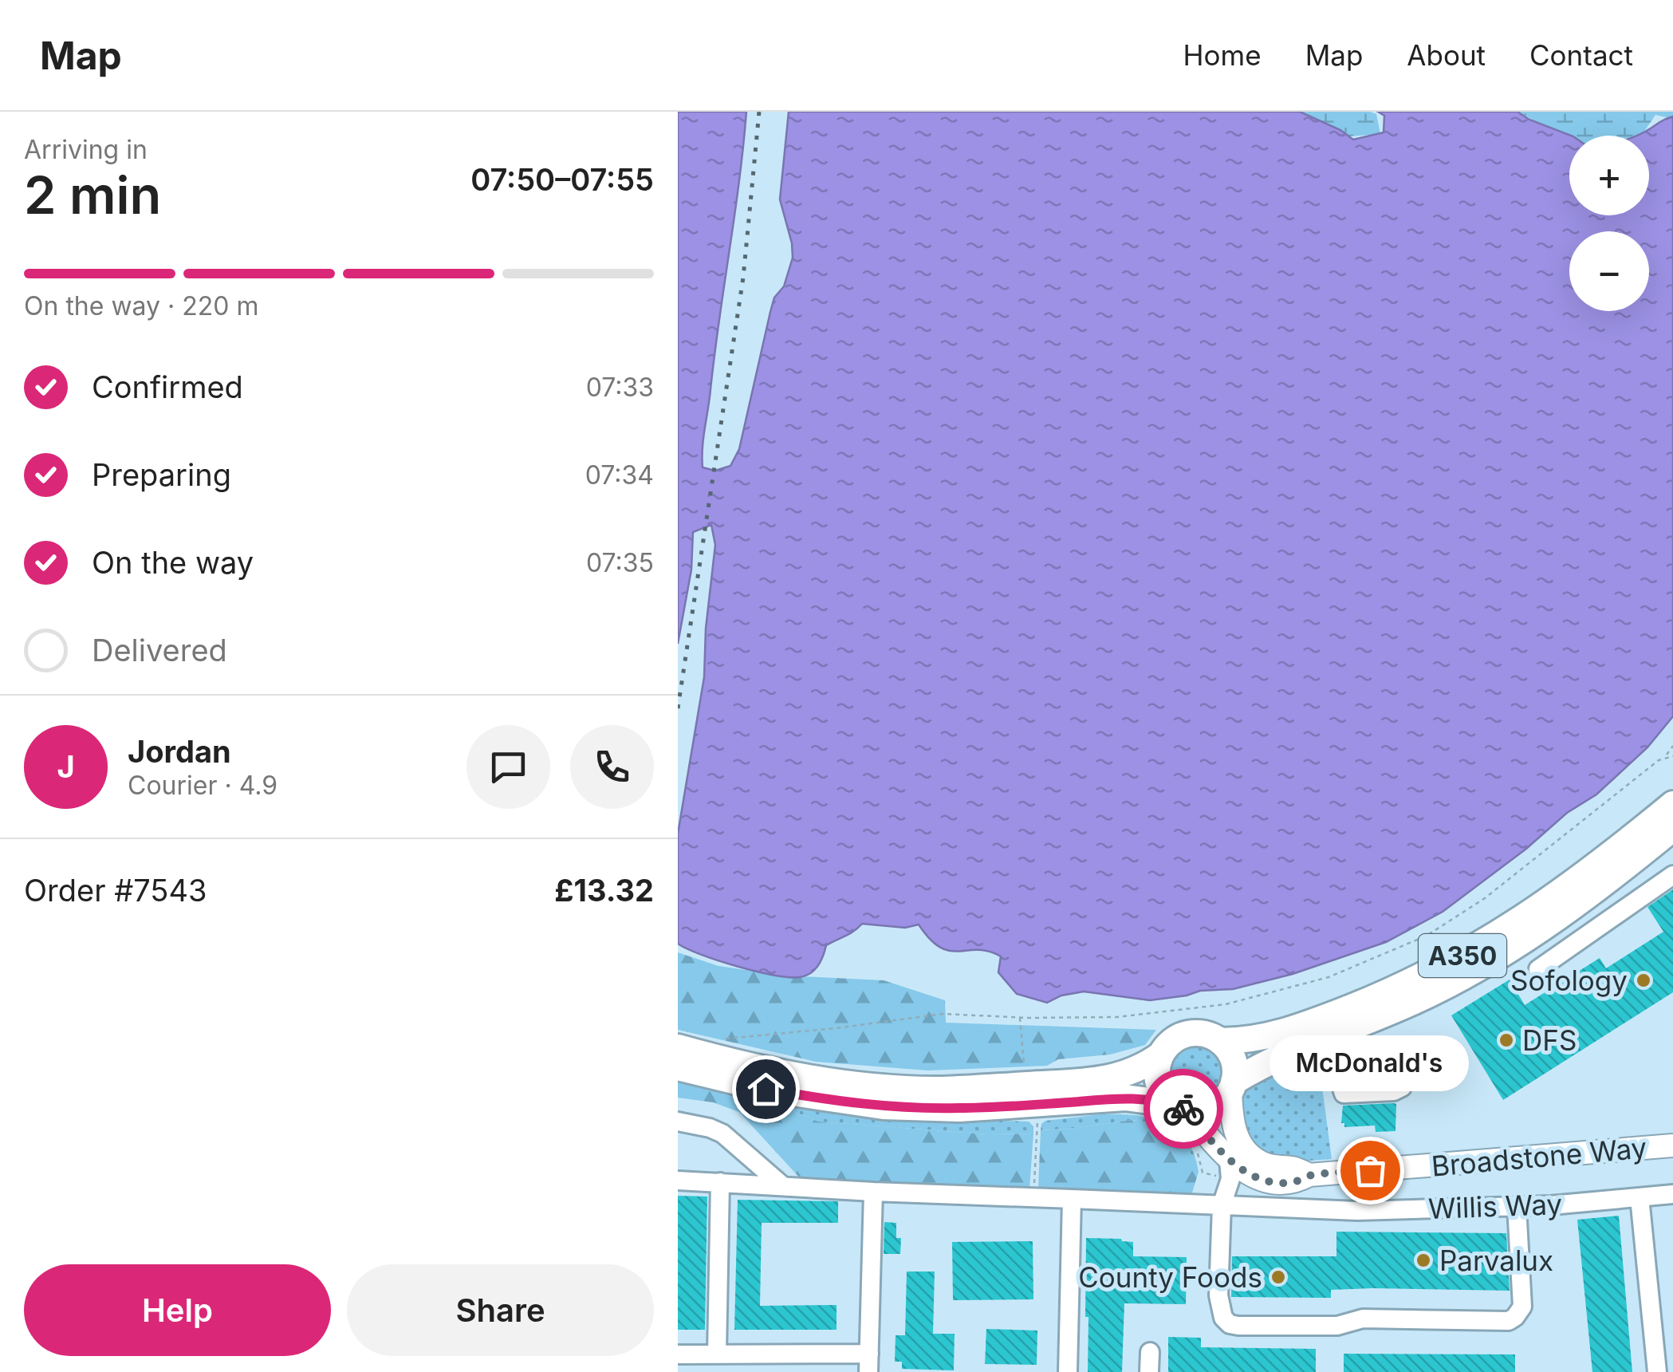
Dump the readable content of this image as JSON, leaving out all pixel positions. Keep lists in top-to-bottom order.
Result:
{
  "streets": {
    "highway": ["A350"],
    "main road": ["Broadstone Way"],
    "street": ["Willis Way"]
  },
  "crossings": [
    ["A350", "Broadstone Way"]
  ],
  "places": [
    "Sofology",
    "DFS",
    "McDonald's",
    "Parvalux",
    "County Foods"
  ],
  "page": {
    "header": "Map",
    "nav": [
      "Home",
      "Map",
      "About",
      "Contact"
    ],
    "heading": ["2 min", "Arriving in", "07:50–07:55"],
    "panel": [
      "Jordan",
      "Courier · 4.9",
      "Order #7543",
      "£13.32"
    ],
    "map_buttons": ["+", "−"],
    "bar": "On the way · 220 m",
    "list": [
      ["Confirmed", "07:33"],
      ["Preparing", "07:34"],
      ["On the way", "07:35"],
      "Delivered"
    ],
    "round": "J",
    "bubble": "McDonald's",
    "buttons": ["Help", "Share"]
  }
}
